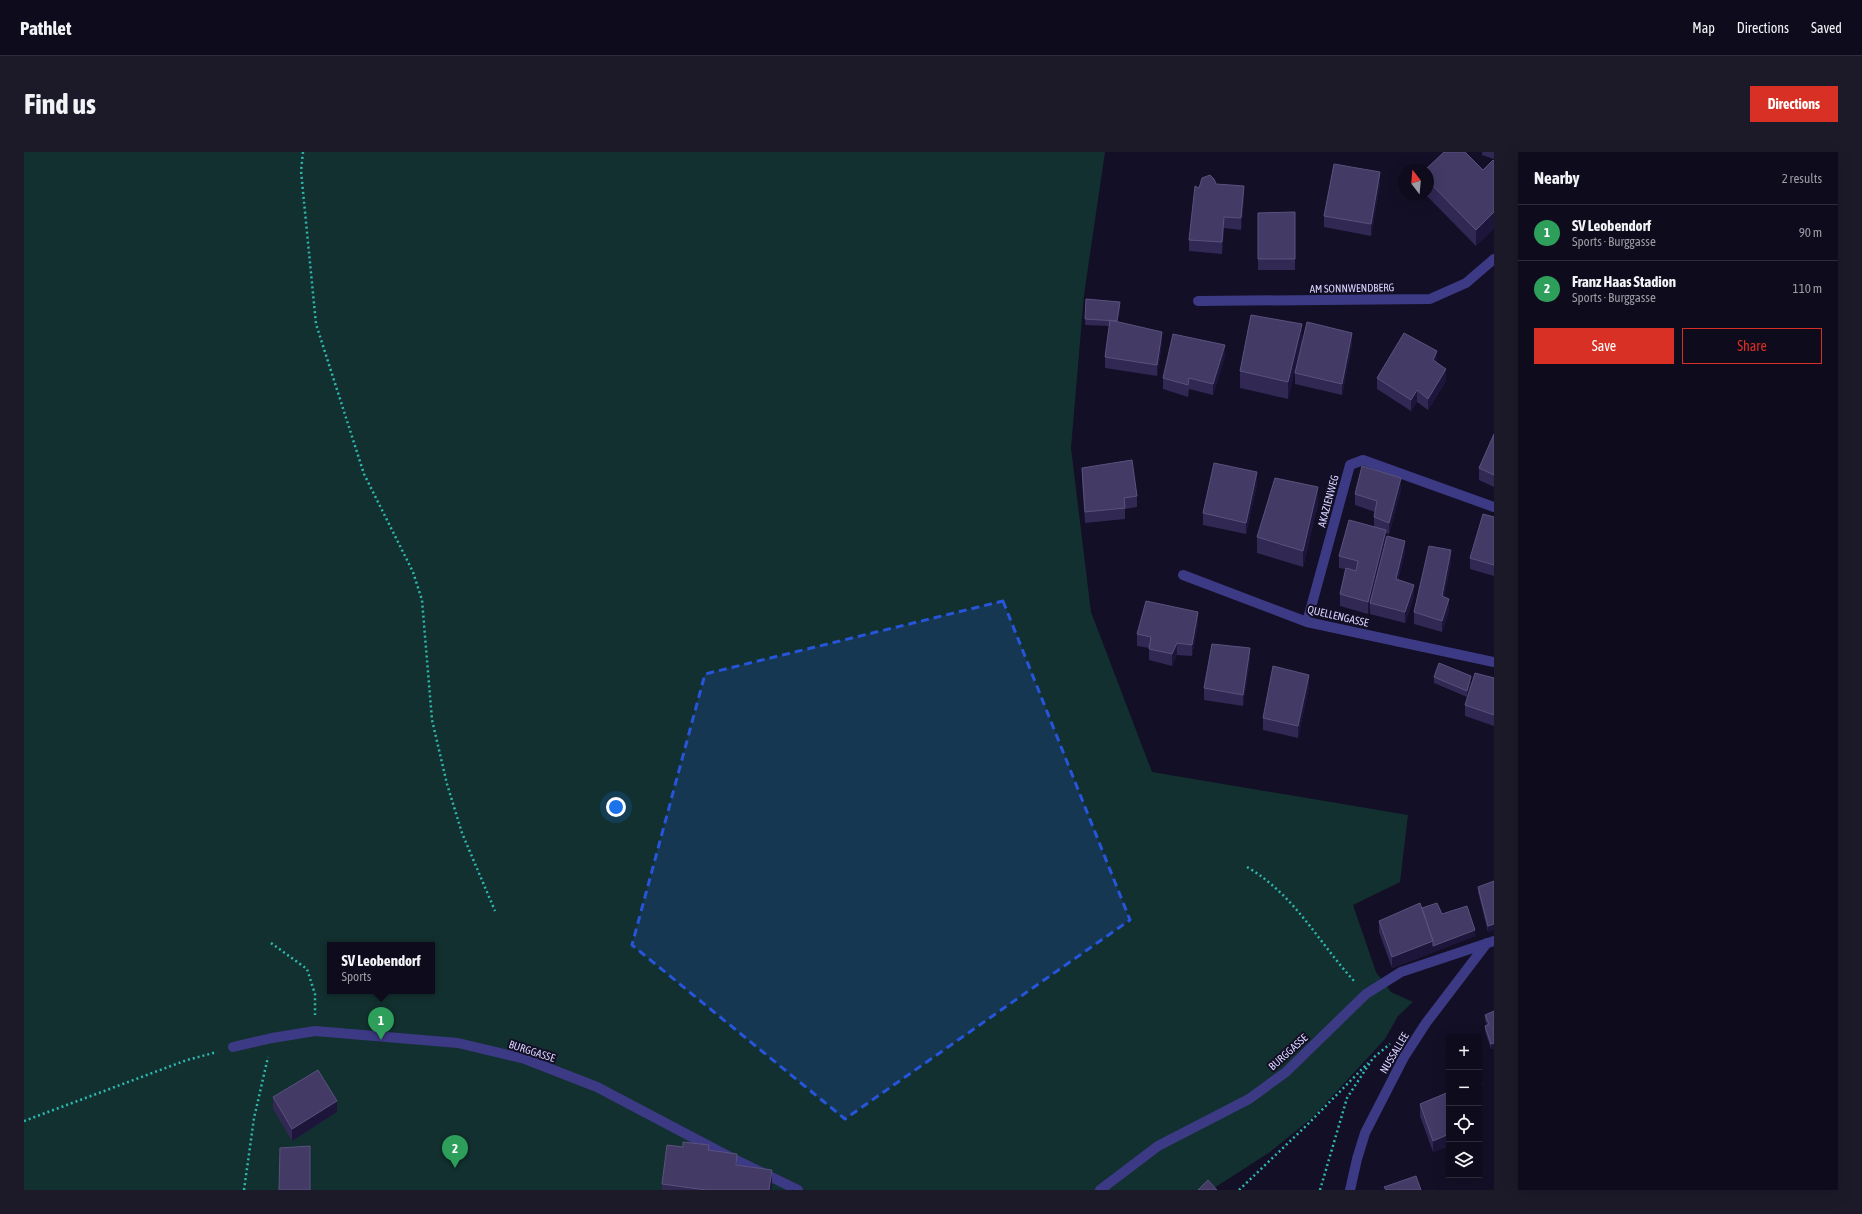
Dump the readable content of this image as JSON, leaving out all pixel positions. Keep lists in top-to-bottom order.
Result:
{
  "streets": {
    "street": [
      "AM SONNWENDBERG",
      "AKAZIENWEG",
      "QUELLENGASSE",
      "BURGGASSE",
      "NUSSALLEE"
    ]
  },
  "crossings": [
    ["AKAZIENWEG", "QUELLENGASSE"],
    ["BURGGASSE", "NUSSALLEE"]
  ],
  "north": "top",
  "page": {
    "header": "Pathlet",
    "nav": ["Map", "Directions", "Saved"],
    "buttons": [
      "Directions",
      ["Save", "Share"]
    ],
    "title": "Find us",
    "heading": ["Nearby", "2 results"],
    "list": [
      {
        "mark": "1",
        "name": "SV Leobendorf",
        "note": "Sports · Burggasse",
        "value": "90 m"
      },
      {
        "mark": "2",
        "name": "Franz Haas Stadion",
        "note": "Sports · Burggasse",
        "value": "110 m"
      }
    ],
    "popup": ["SV Leobendorf", "Sports"],
    "pins": ["1", "2"],
    "map_buttons": ["+", "−"]
  }
}
